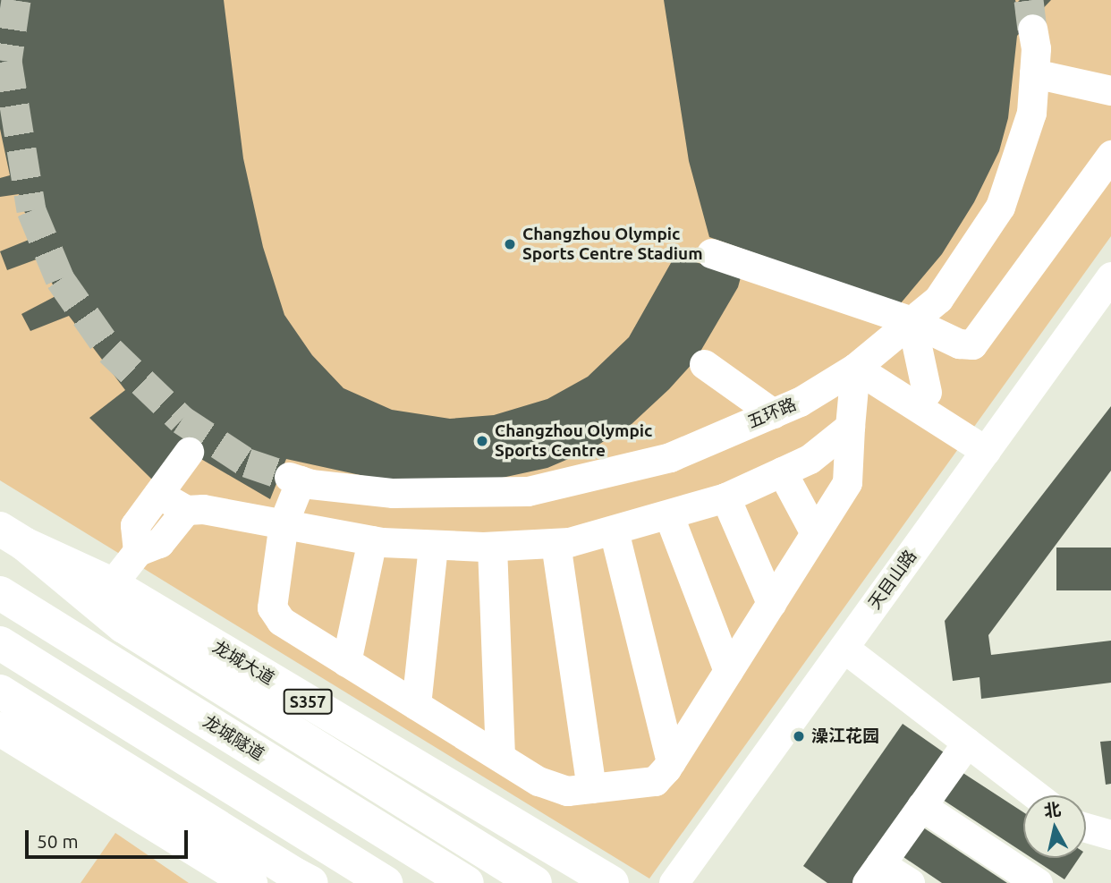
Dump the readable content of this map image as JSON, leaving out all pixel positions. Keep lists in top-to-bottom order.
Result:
{
  "streets": {
    "main road": ["龙城大道", "S357", "龙城隧道"],
    "street": ["五环路", "天目山路"]
  },
  "places": ["Changzhou Olympic Sports Centre Stadium", "Changzhou Olympic Sports Centre", "澡江花园"],
  "scale_bar": "50 m",
  "north": "top"
}
